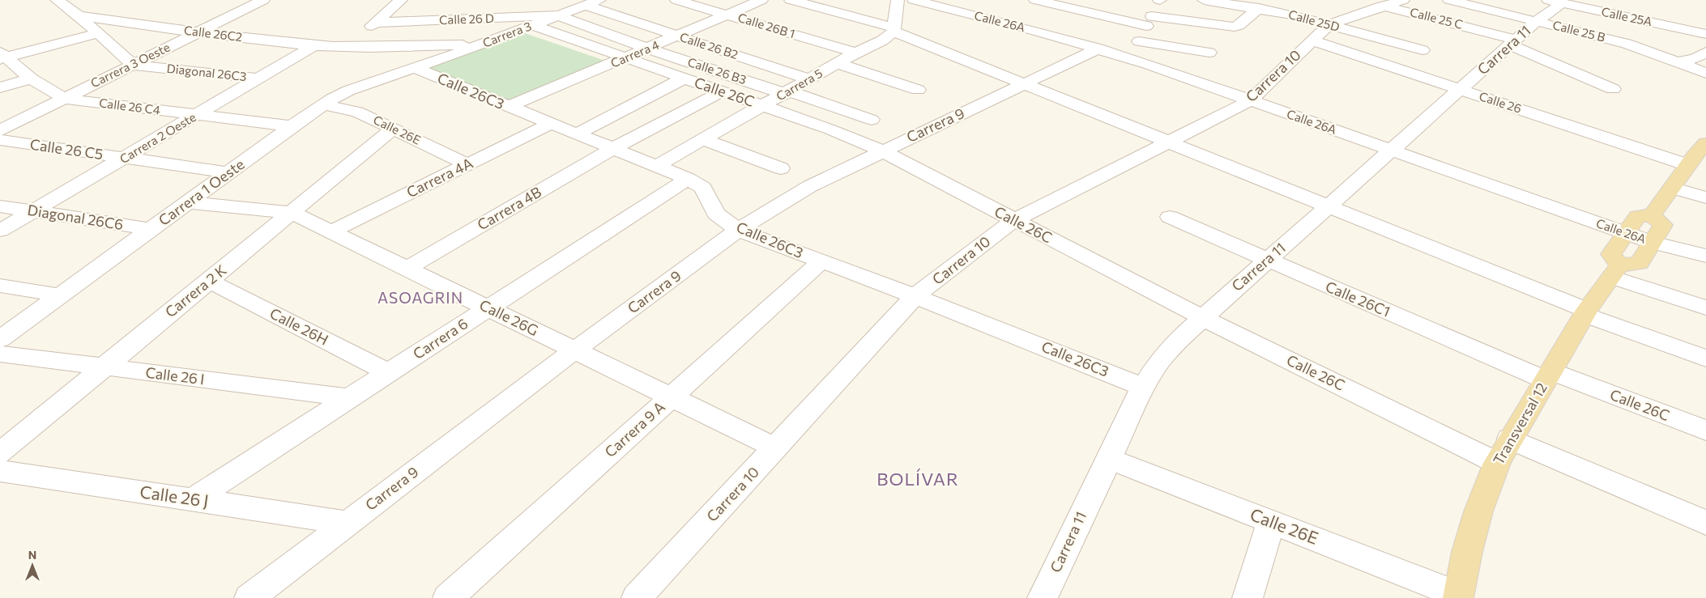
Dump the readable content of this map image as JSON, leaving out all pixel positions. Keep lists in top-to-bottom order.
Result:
{
  "streets": {
    "main road": ["Transversal 12"],
    "street": [
      "Calle 25A",
      "Calle 25 C",
      "Calle 26 D",
      "Calle 25D",
      "Calle 26A",
      "Calle 26B 1",
      "Calle 25 B",
      "Calle 26C2",
      "Carrera 3",
      "Calle 26 B2",
      "Carrera 11",
      "Carrera 4",
      "Carrera 3 Oeste",
      "Calle 26 B3",
      "Diagonal 26C3",
      "Carrera 10",
      "Carrera 5",
      "Calle 26C3",
      "Calle 26C",
      "Calle 26",
      "Calle 26 C4",
      "Carrera 9",
      "Calle 26E",
      "Carrera 2 Oeste",
      "Calle 26 C5",
      "Carrera 4A",
      "Carrera 1 Oeste",
      "Carrera 4B",
      "Diagonal 26C6",
      "Carrera 2 K",
      "Calle 26C1",
      "Calle 26G",
      "Calle 26H",
      "Carrera 6",
      "Calle 26 I",
      "Carrera 9 A",
      "Calle 26 J"
    ]
  },
  "crossings": [
    ["Calle 25A", "Carrera 11"],
    ["Calle 25 C", "Carrera 11"],
    ["Calle 25 C", "Carrera 10"],
    ["Calle 26 D", "Carrera 3"],
    ["Calle 26 D", "Calle 26 B3"],
    ["Calle 25D", "Carrera 10"],
    ["Calle 26A", "Carrera 11"],
    ["Calle 26A", "Carrera 10"],
    ["Calle 26A", "Carrera 9"],
    ["Calle 26B 1", "Carrera 4"],
    ["Calle 26B 1", "Carrera 5"],
    ["Calle 25 B", "Carrera 11"],
    ["Calle 26C2", "Carrera 3 Oeste"],
    ["Calle 26C2", "Carrera 2 Oeste"],
    ["Carrera 3", "Calle 26 B2"],
    ["Carrera 3", "Calle 26 B3"],
    ["Carrera 3", "Calle 26C3"],
    ["Carrera 3", "Calle 26C"],
    ["Carrera 3", "Carrera 1 Oeste"],
    ["Calle 26 B2", "Carrera 4"],
    ["Calle 26 B2", "Carrera 5"],
    ["Carrera 11", "Calle 26C3"],
    ["Carrera 11", "Calle 26C"],
    ["Carrera 11", "Calle 26"],
    ["Carrera 11", "Calle 26E"],
    ["Carrera 11", "Calle 26C1"],
    ["Carrera 4", "Calle 26 B3"],
    ["Carrera 4", "Calle 26C3"],
    ["Carrera 4", "Calle 26C"],
    ["Carrera 3 Oeste", "Diagonal 26C3"],
    ["Carrera 3 Oeste", "Calle 26 C4"],
    ["Calle 26 B3", "Carrera 5"],
    ["Diagonal 26C3", "Carrera 2 Oeste"],
    ["Carrera 10", "Calle 26C3"],
    ["Carrera 10", "Calle 26C"],
    ["Carrera 10", "Calle 26"],
    ["Carrera 10", "Calle 26G"],
    ["Carrera 5", "Calle 26C3"],
    ["Carrera 5", "Calle 26C"],
    ["Calle 26C3", "Carrera 9"],
    ["Calle 26C3", "Carrera 4A"],
    ["Calle 26C3", "Carrera 1 Oeste"],
    ["Calle 26C3", "Carrera 4B"],
    ["Calle 26C3", "Carrera 6"],
    ["Calle 26C3", "Carrera 9 A"],
    ["Calle 26C", "Carrera 9"],
    ["Calle 26C", "Carrera 4B"],
    ["Calle 26C", "Calle 26C1"],
    ["Calle 26C", "Transversal 12"],
    ["Calle 26 C4", "Carrera 2 Oeste"],
    ["Calle 26 C4", "Carrera 1 Oeste"],
    ["Carrera 9", "Calle 26G"],
    ["Carrera 9", "Calle 26 J"],
    ["Calle 26E", "Carrera 4A"],
    ["Calle 26E", "Carrera 1 Oeste"],
    ["Calle 26E", "Carrera 2 K"],
    ["Calle 26E", "Transversal 12"],
    ["Carrera 2 Oeste", "Calle 26 C5"],
    ["Carrera 2 Oeste", "Diagonal 26C6"],
    ["Calle 26 C5", "Carrera 1 Oeste"],
    ["Carrera 4A", "Calle 26G"],
    ["Carrera 1 Oeste", "Diagonal 26C6"],
    ["Carrera 1 Oeste", "Calle 26G"],
    ["Carrera 4B", "Calle 26G"],
    ["Carrera 2 K", "Calle 26G"],
    ["Carrera 2 K", "Calle 26H"],
    ["Carrera 2 K", "Calle 26 I"],
    ["Calle 26C1", "Transversal 12"],
    ["Calle 26G", "Carrera 6"],
    ["Calle 26G", "Carrera 9 A"],
    ["Calle 26H", "Carrera 6"],
    ["Carrera 6", "Calle 26 I"],
    ["Carrera 6", "Calle 26 J"]
  ],
  "districts": ["ASOAGRIN", "BOLÍVAR"],
  "north": "top"
}
